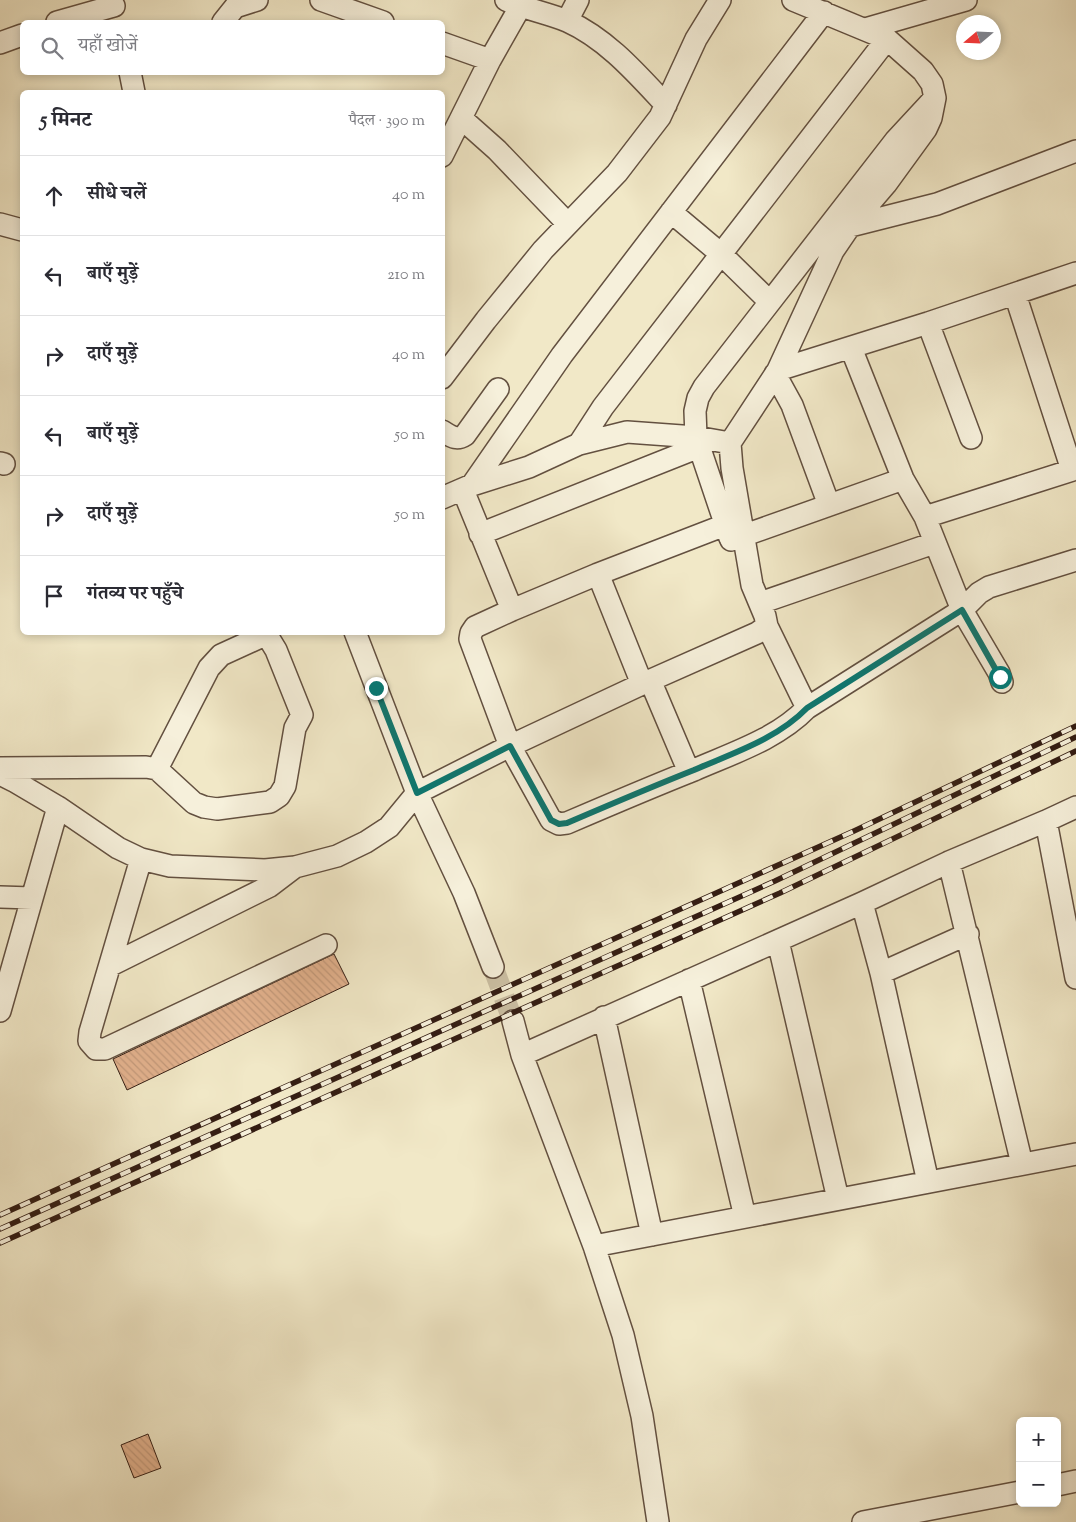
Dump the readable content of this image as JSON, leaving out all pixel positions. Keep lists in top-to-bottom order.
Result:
{
  "north": "left",
  "page": {
    "search": "यहाँ खोजें",
    "heading": ["5 मिनट", "पैदल · 390 m"],
    "list": [
      ["सीधे चलें", "40 m"],
      ["बाएँ मुड़ें", "210 m"],
      ["दाएँ मुड़ें", "40 m"],
      ["बाएँ मुड़ें", "50 m"],
      ["दाएँ मुड़ें", "50 m"],
      "गंतव्य पर पहुँचे"
    ],
    "map_buttons": ["+", "−"]
  }
}
